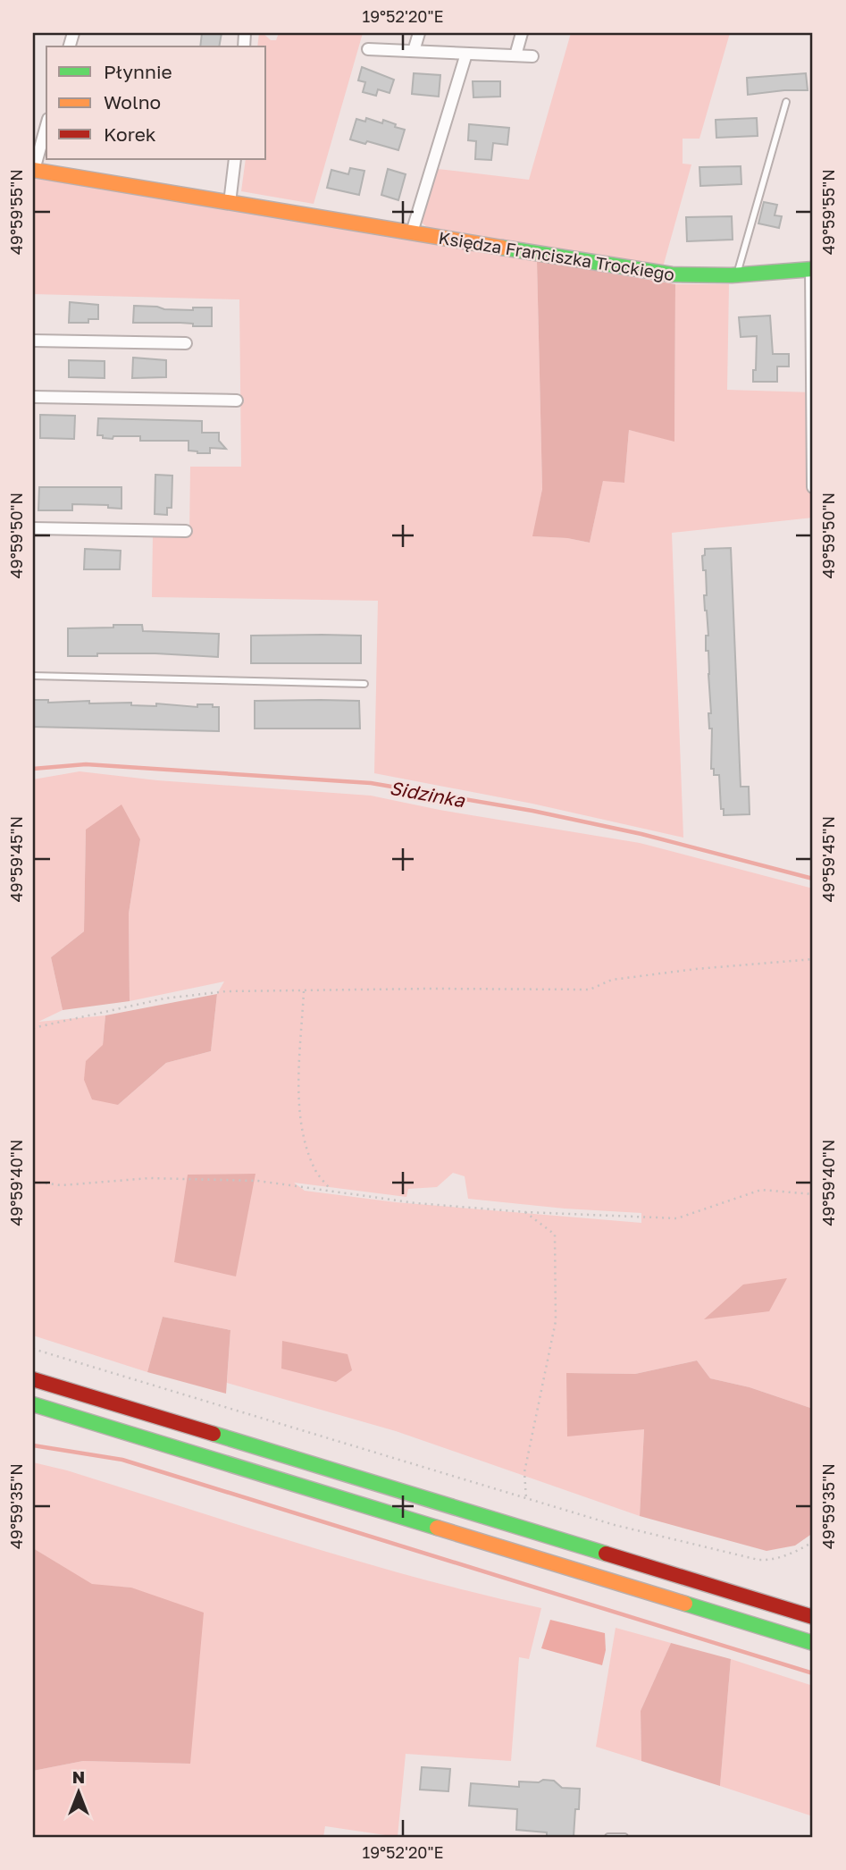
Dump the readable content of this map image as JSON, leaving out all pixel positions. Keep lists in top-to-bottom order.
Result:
{
  "streets": {
    "main road": ["Księdza Franciszka Trockiego"]
  },
  "water": ["Sidzinka"],
  "legend": ["Płynnie", "Wolno", "Korek"],
  "north": "top",
  "coordinates": [
    "19°52'20\"E",
    "49°59'55\"N",
    "49°59'50\"N",
    "49°59'45\"N",
    "49°59'40\"N",
    "49°59'35\"N"
  ]
}
